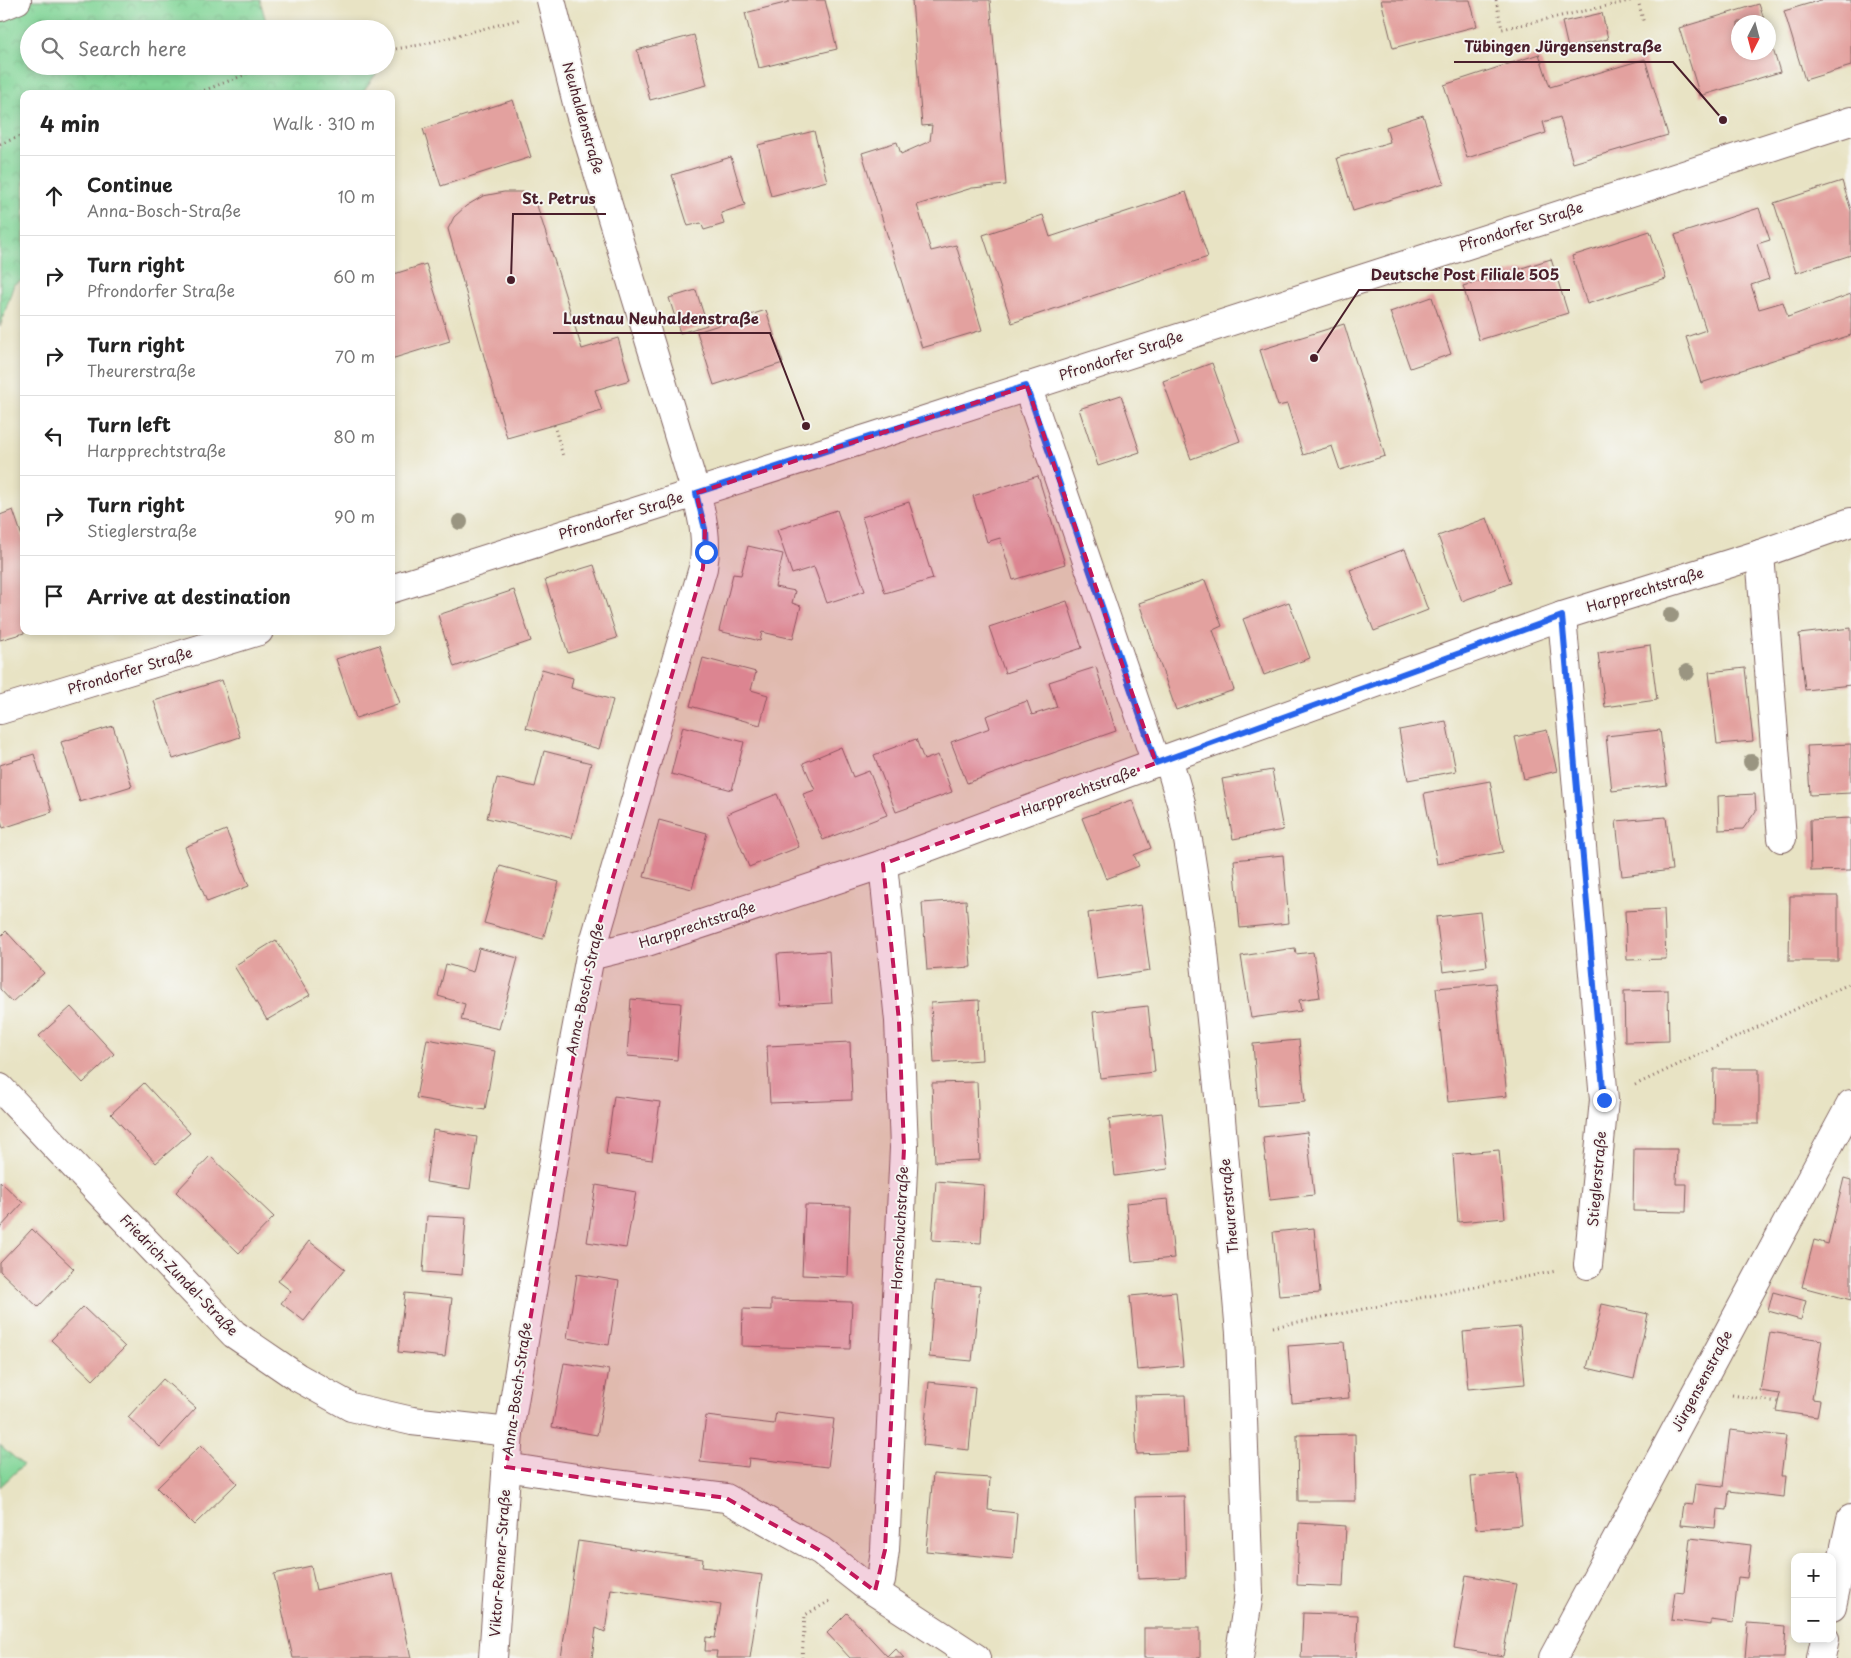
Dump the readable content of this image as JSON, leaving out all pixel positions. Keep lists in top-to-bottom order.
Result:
{
  "streets": {
    "street": [
      "Neuhaldenstraße",
      "Pfrondorfer Straße",
      "Harpprechtstraße",
      "Anna-Bosch-Straße",
      "Stieglerstraße",
      "Theurerstraße",
      "Hornschuchstraße",
      "Friedrich-Zundel-Straße",
      "Jürgensenstraße",
      "Viktor-Renner-Straße"
    ]
  },
  "crossings": [
    ["Neuhaldenstraße", "Pfrondorfer Straße"],
    ["Neuhaldenstraße", "Anna-Bosch-Straße"],
    ["Pfrondorfer Straße", "Anna-Bosch-Straße"],
    ["Pfrondorfer Straße", "Theurerstraße"],
    ["Harpprechtstraße", "Anna-Bosch-Straße"],
    ["Harpprechtstraße", "Stieglerstraße"],
    ["Harpprechtstraße", "Theurerstraße"],
    ["Harpprechtstraße", "Hornschuchstraße"],
    ["Anna-Bosch-Straße", "Friedrich-Zundel-Straße"],
    ["Anna-Bosch-Straße", "Viktor-Renner-Straße"]
  ],
  "places": [
    "Tübingen Jürgensenstraße",
    "St. Petrus",
    "Deutsche Post Filiale 505",
    "Lustnau Neuhaldenstraße"
  ],
  "north": "bottom",
  "page": {
    "search": "Search here",
    "heading": ["4 min", "Walk · 310 m"],
    "list": [
      ["Continue", "Anna-Bosch-Straße", "10 m"],
      ["Turn right", "Pfrondorfer Straße", "60 m"],
      ["Turn right", "Theurerstraße", "70 m"],
      ["Turn left", "Harpprechtstraße", "80 m"],
      ["Turn right", "Stieglerstraße", "90 m"],
      "Arrive at destination"
    ],
    "map_buttons": ["+", "−"]
  }
}
